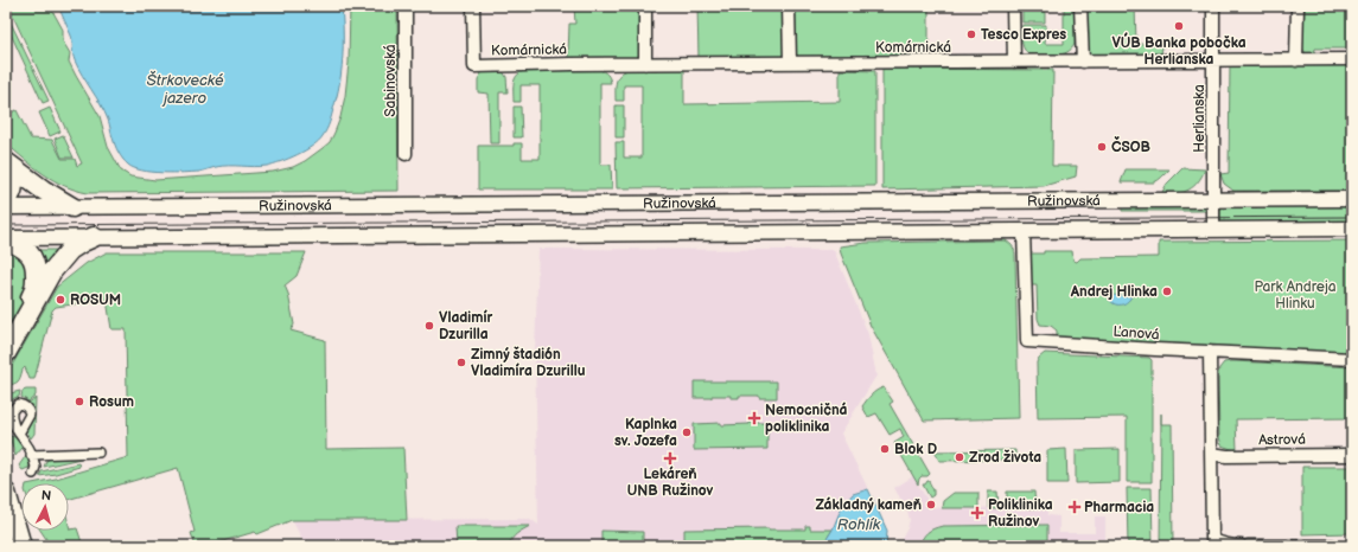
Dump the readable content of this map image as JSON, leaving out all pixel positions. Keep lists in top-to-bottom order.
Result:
{
  "streets": {
    "street": [
      "Komárnická",
      "Sabinovská",
      "Herlianska",
      "Ružinovská",
      "Ľanová",
      "Astrová"
    ]
  },
  "crossings": [
    ["Komárnická", "Herlianska"],
    ["Herlianska", "Ružinovská"],
    ["Ružinovská", "Ľanová"]
  ],
  "water": ["Štrkovecké jazero", "Rohlík"],
  "parks": ["Park Andreja Hlinku"],
  "places": {
    "other": [
      "VÚB Banka pobočka Herlianska",
      "Tesco Expres",
      "ČSOB",
      "Andrej Hlinka",
      "ROSUM",
      "Vladimír Dzurilla",
      "Zimný štadión Vladimíra Dzurillu",
      "Rosum",
      "Kaplnka sv. Jozefa",
      "Blok D",
      "Zrod života",
      "Základný kameň"
    ],
    "health": [
      "Nemocničná poliklinika",
      "Lekáreň UNB Ružinov",
      "Pharmacia",
      "Poliklinika Ružinov"
    ]
  },
  "north": "top"
}
